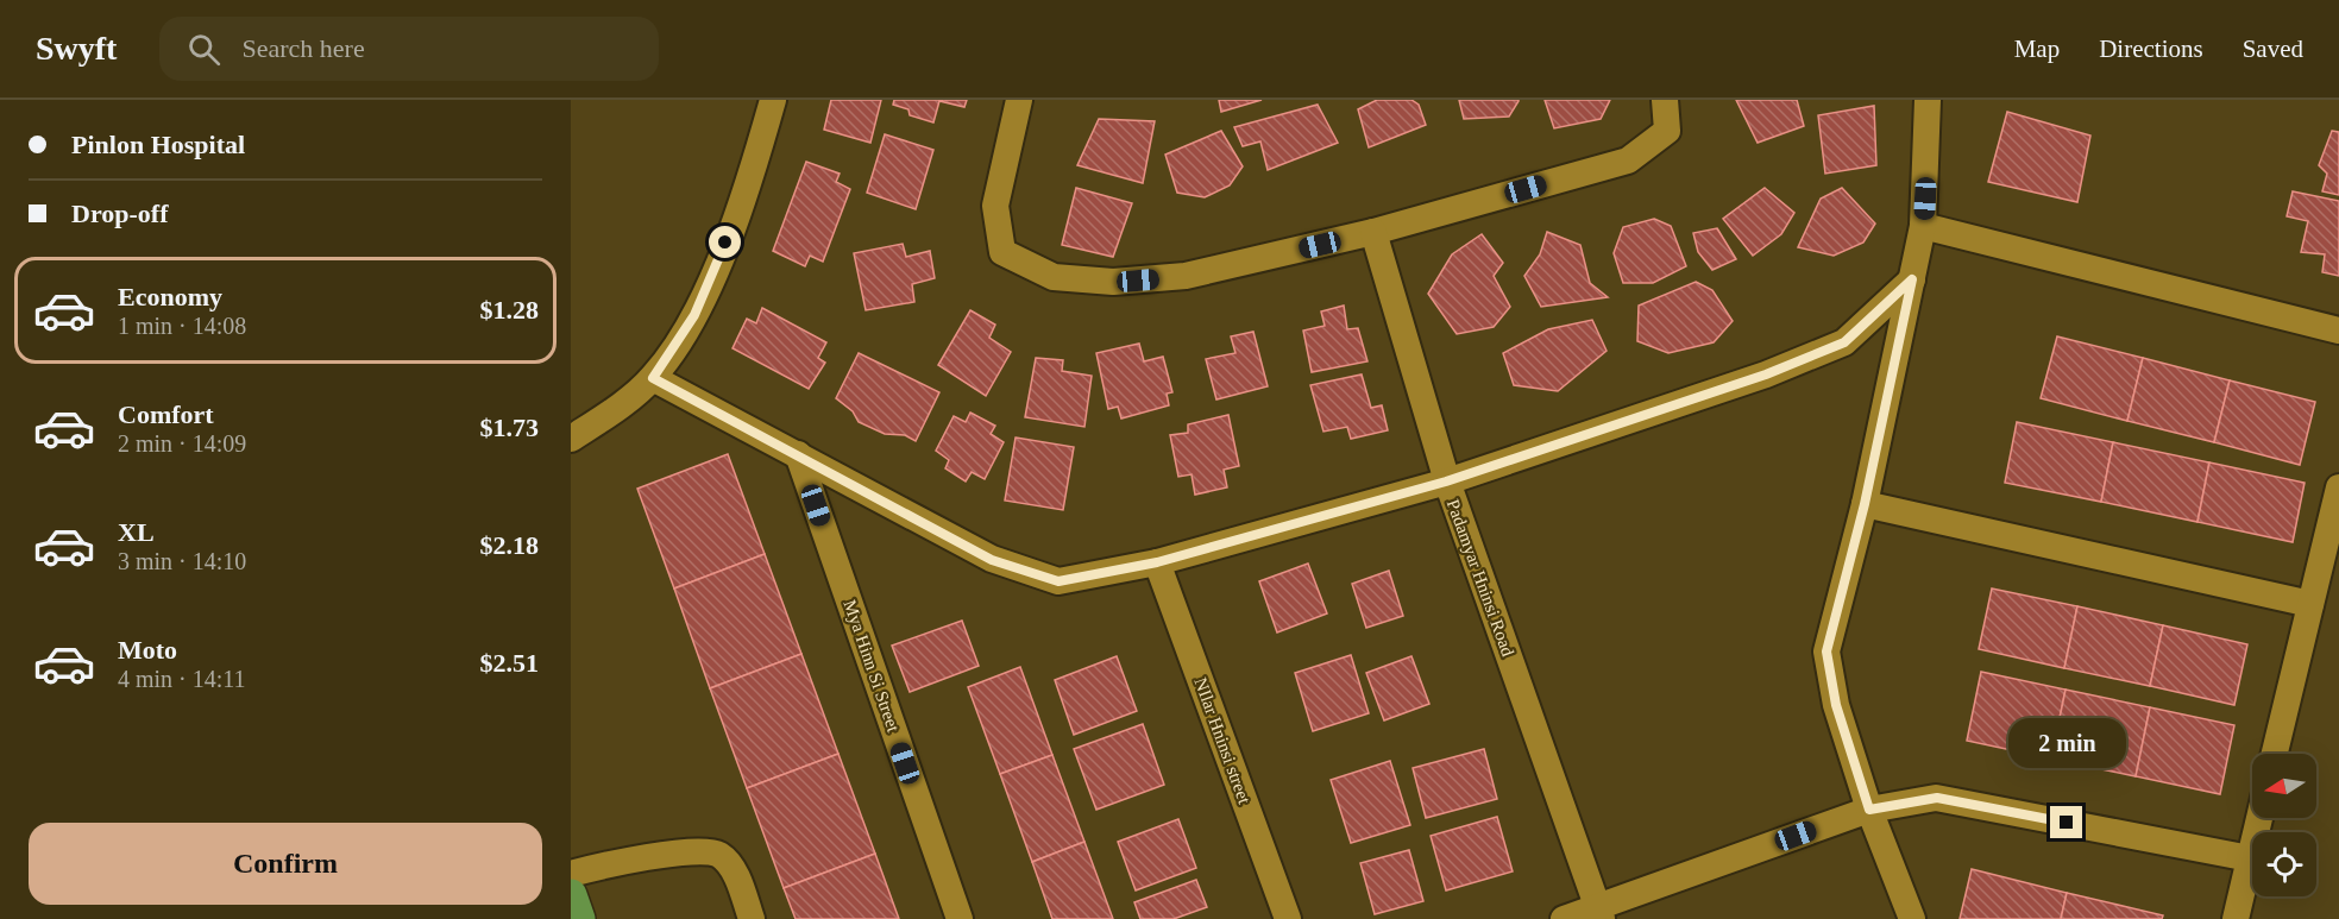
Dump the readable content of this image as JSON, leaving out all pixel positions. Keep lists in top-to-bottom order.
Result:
{
  "streets": {
    "street": ["Padamyar Hninsi Road", "Mya Hinn Si Street", "NIlar Hninsi street"]
  },
  "north": "left",
  "page": {
    "header": "Swyft",
    "search": "Search here",
    "nav": ["Map", "Directions", "Saved"],
    "banner": ["Pinlon Hospital", "Drop-off"],
    "list": [
      {
        "name": "Economy",
        "note": "1 min · 14:08",
        "value": "$1.28"
      },
      {
        "name": "Comfort",
        "note": "2 min · 14:09",
        "value": "$1.73"
      },
      {
        "name": "XL",
        "note": "3 min · 14:10",
        "value": "$2.18"
      },
      {
        "name": "Moto",
        "note": "4 min · 14:11",
        "value": "$2.51"
      }
    ],
    "bubble": "2 min",
    "buttons": "Confirm"
  }
}
